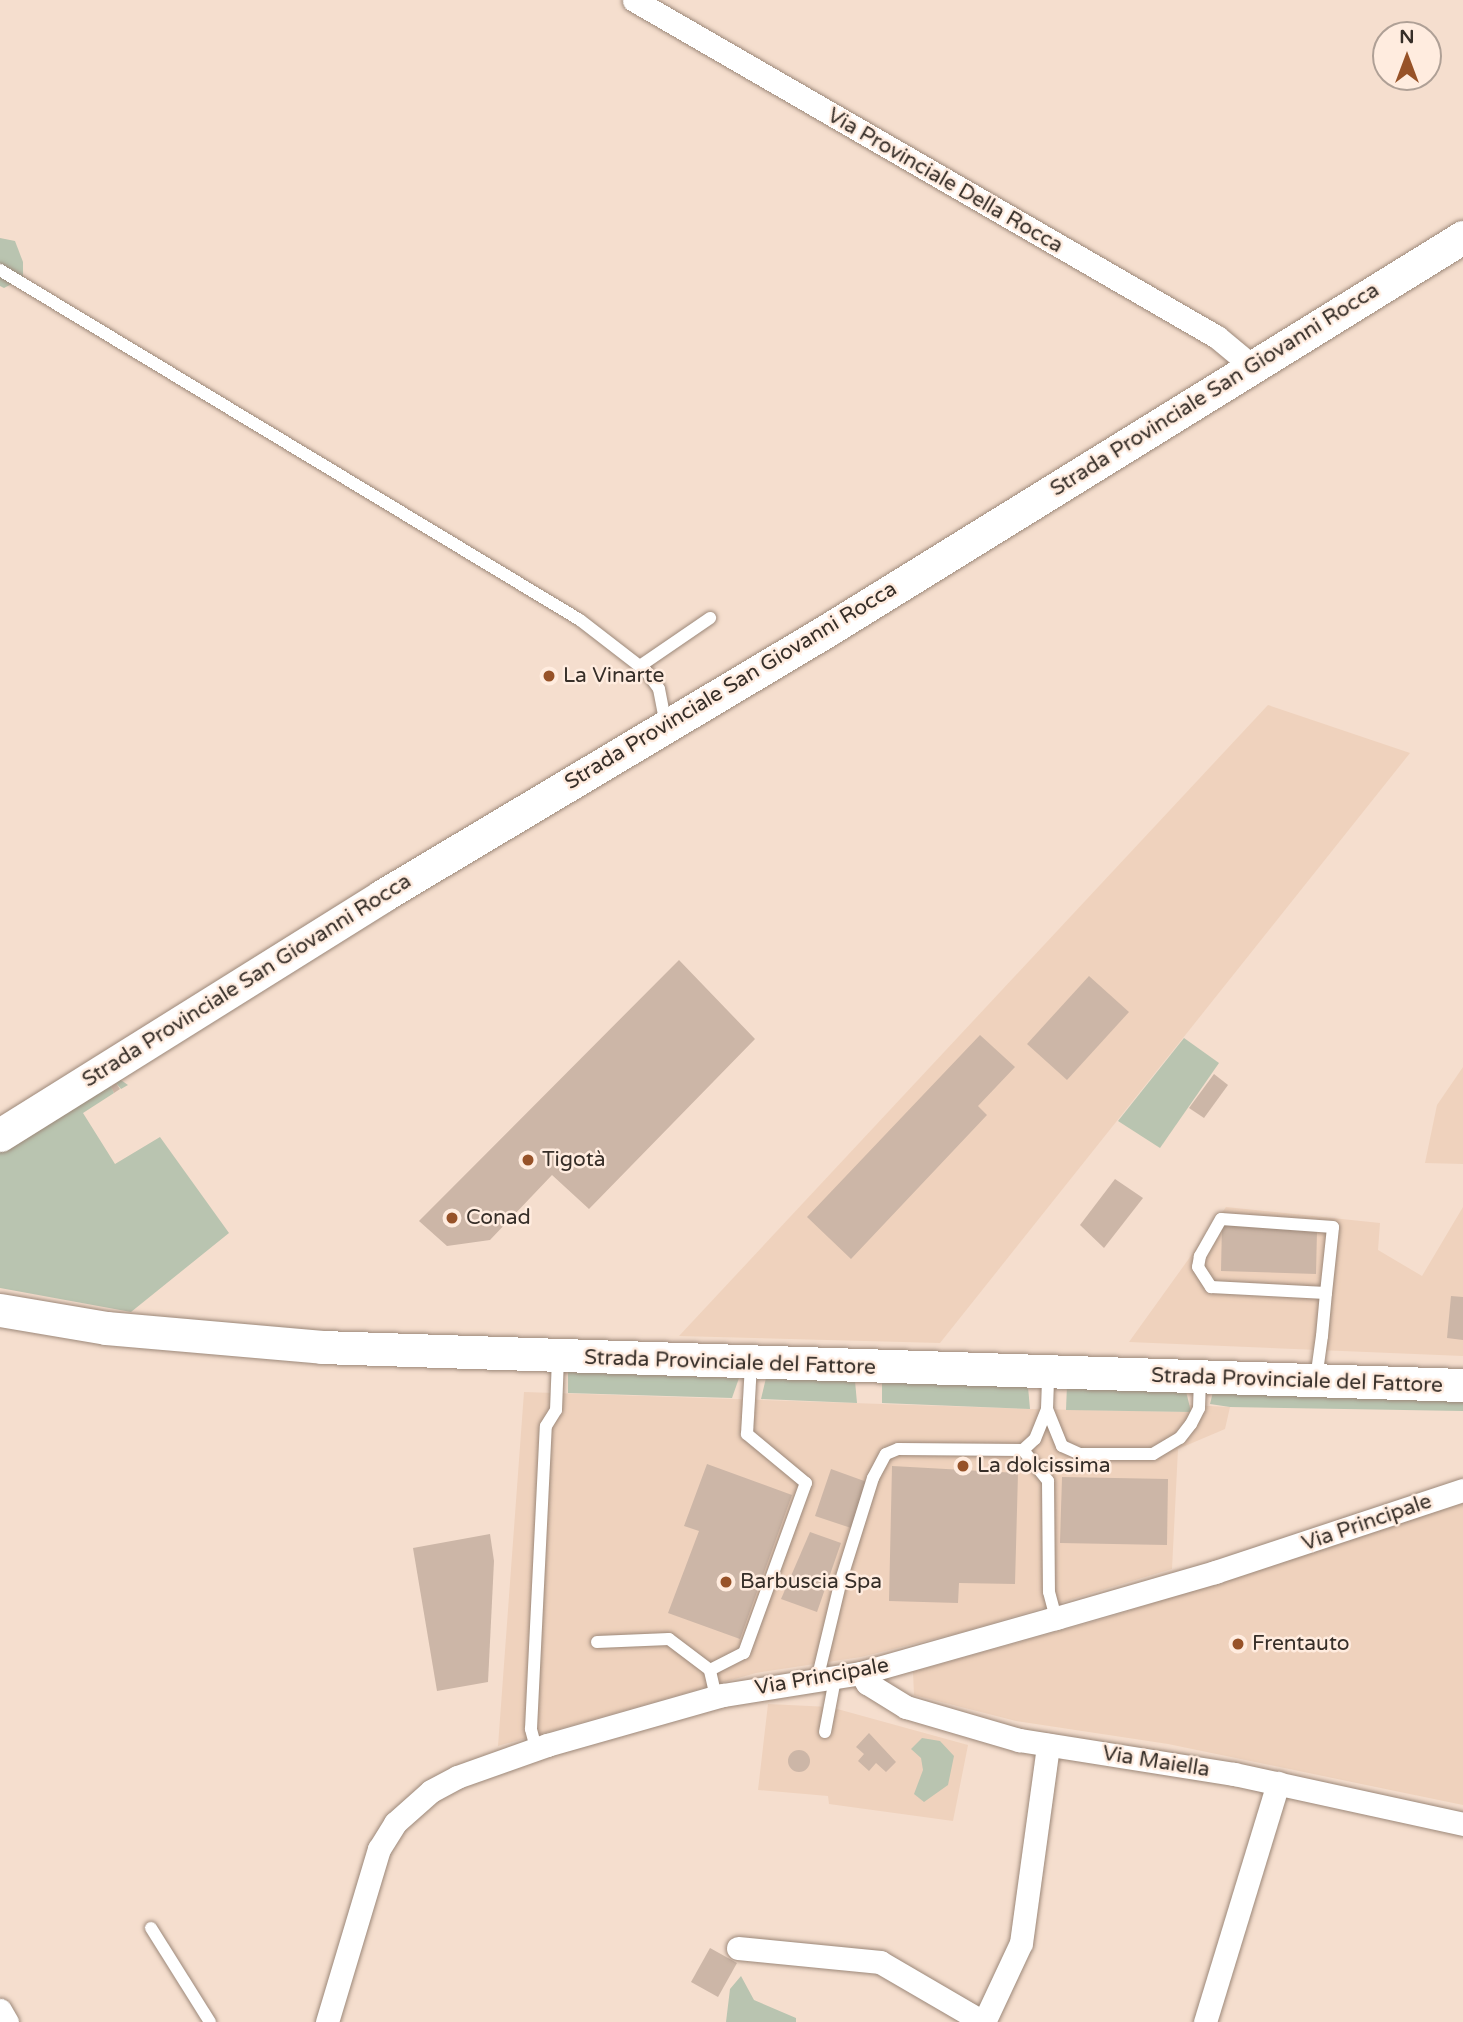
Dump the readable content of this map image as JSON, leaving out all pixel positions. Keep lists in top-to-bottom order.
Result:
{
  "streets": {
    "main road": ["Strada Provinciale San Giovanni Rocca", "Strada Provinciale del Fattore"],
    "street": ["Via Provinciale Della Rocca", "Via Principale", "Via Maiella"]
  },
  "crossings": [
    ["Via Provinciale Della Rocca", "Strada Provinciale San Giovanni Rocca"],
    ["Via Principale", "Via Maiella"]
  ],
  "places": [
    "La Vinarte",
    "Tigotà",
    "Conad",
    "La dolcissima",
    "Barbuscia Spa",
    "Frentauto"
  ],
  "north": "top"
}
